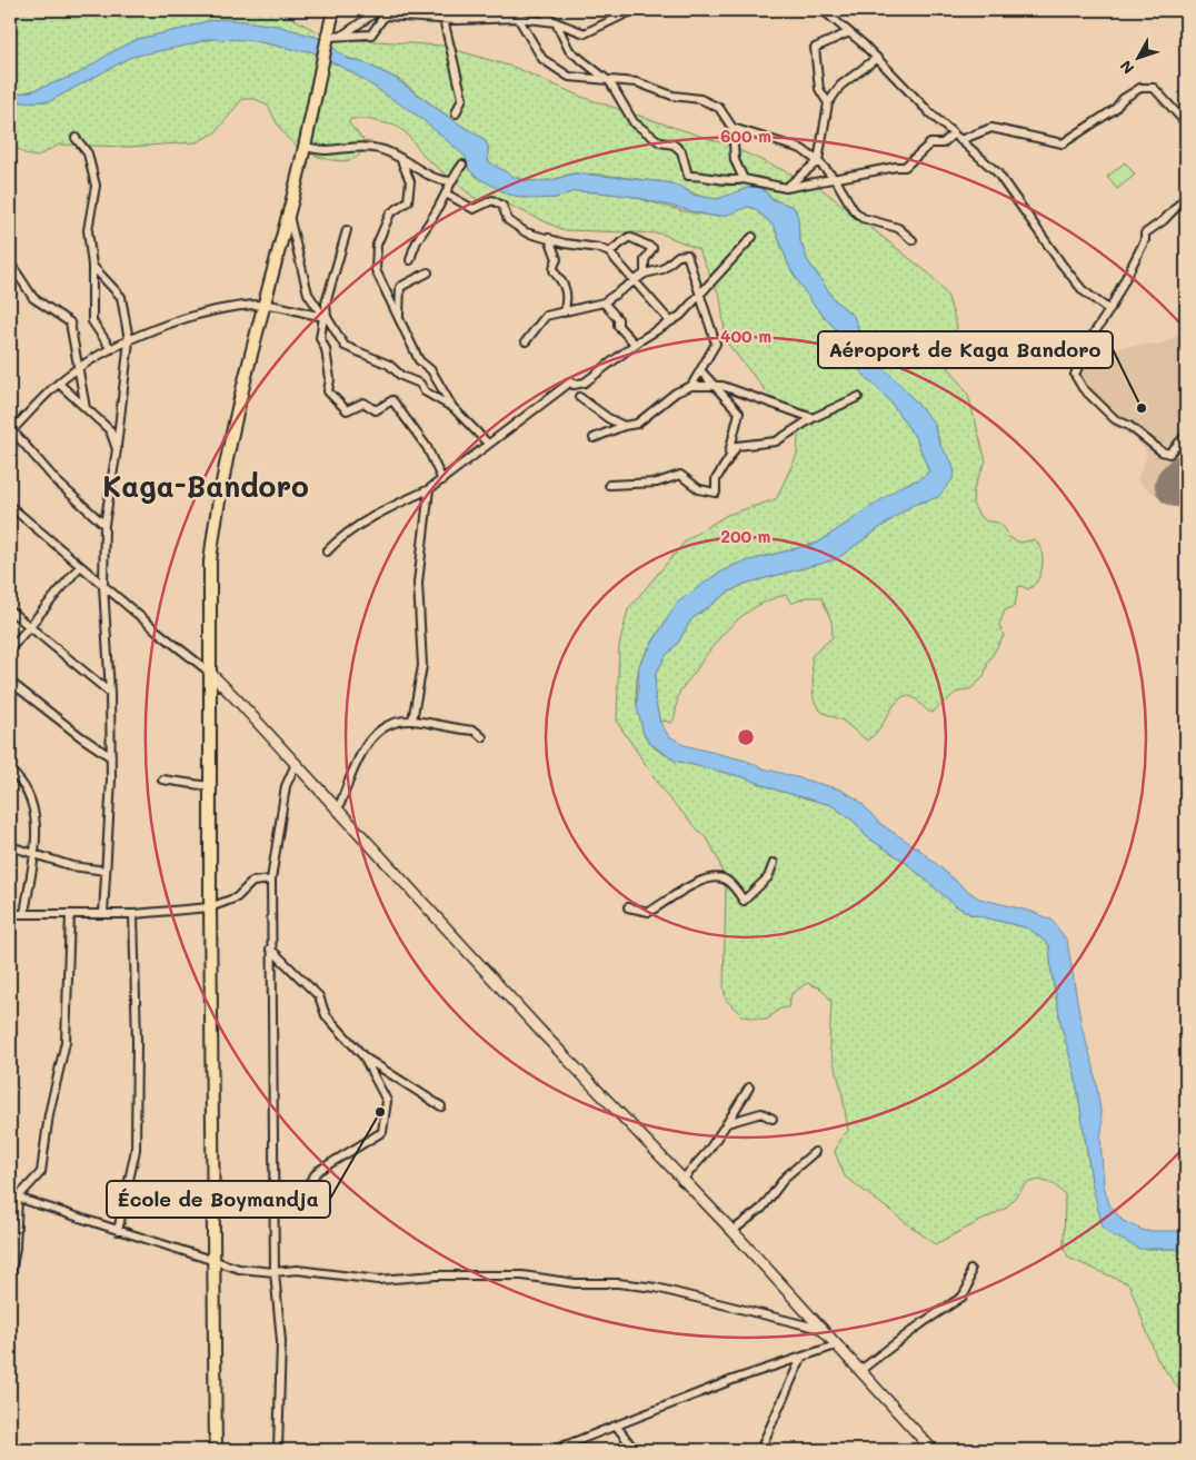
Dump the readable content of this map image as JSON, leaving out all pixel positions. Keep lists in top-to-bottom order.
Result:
{
  "districts": ["Kaga-Bandoro"],
  "places": ["Aéroport de Kaga Bandoro", "École de Boymandja"],
  "north": "bottom left",
  "rings": ["600 m", "400 m", "200 m"]
}
